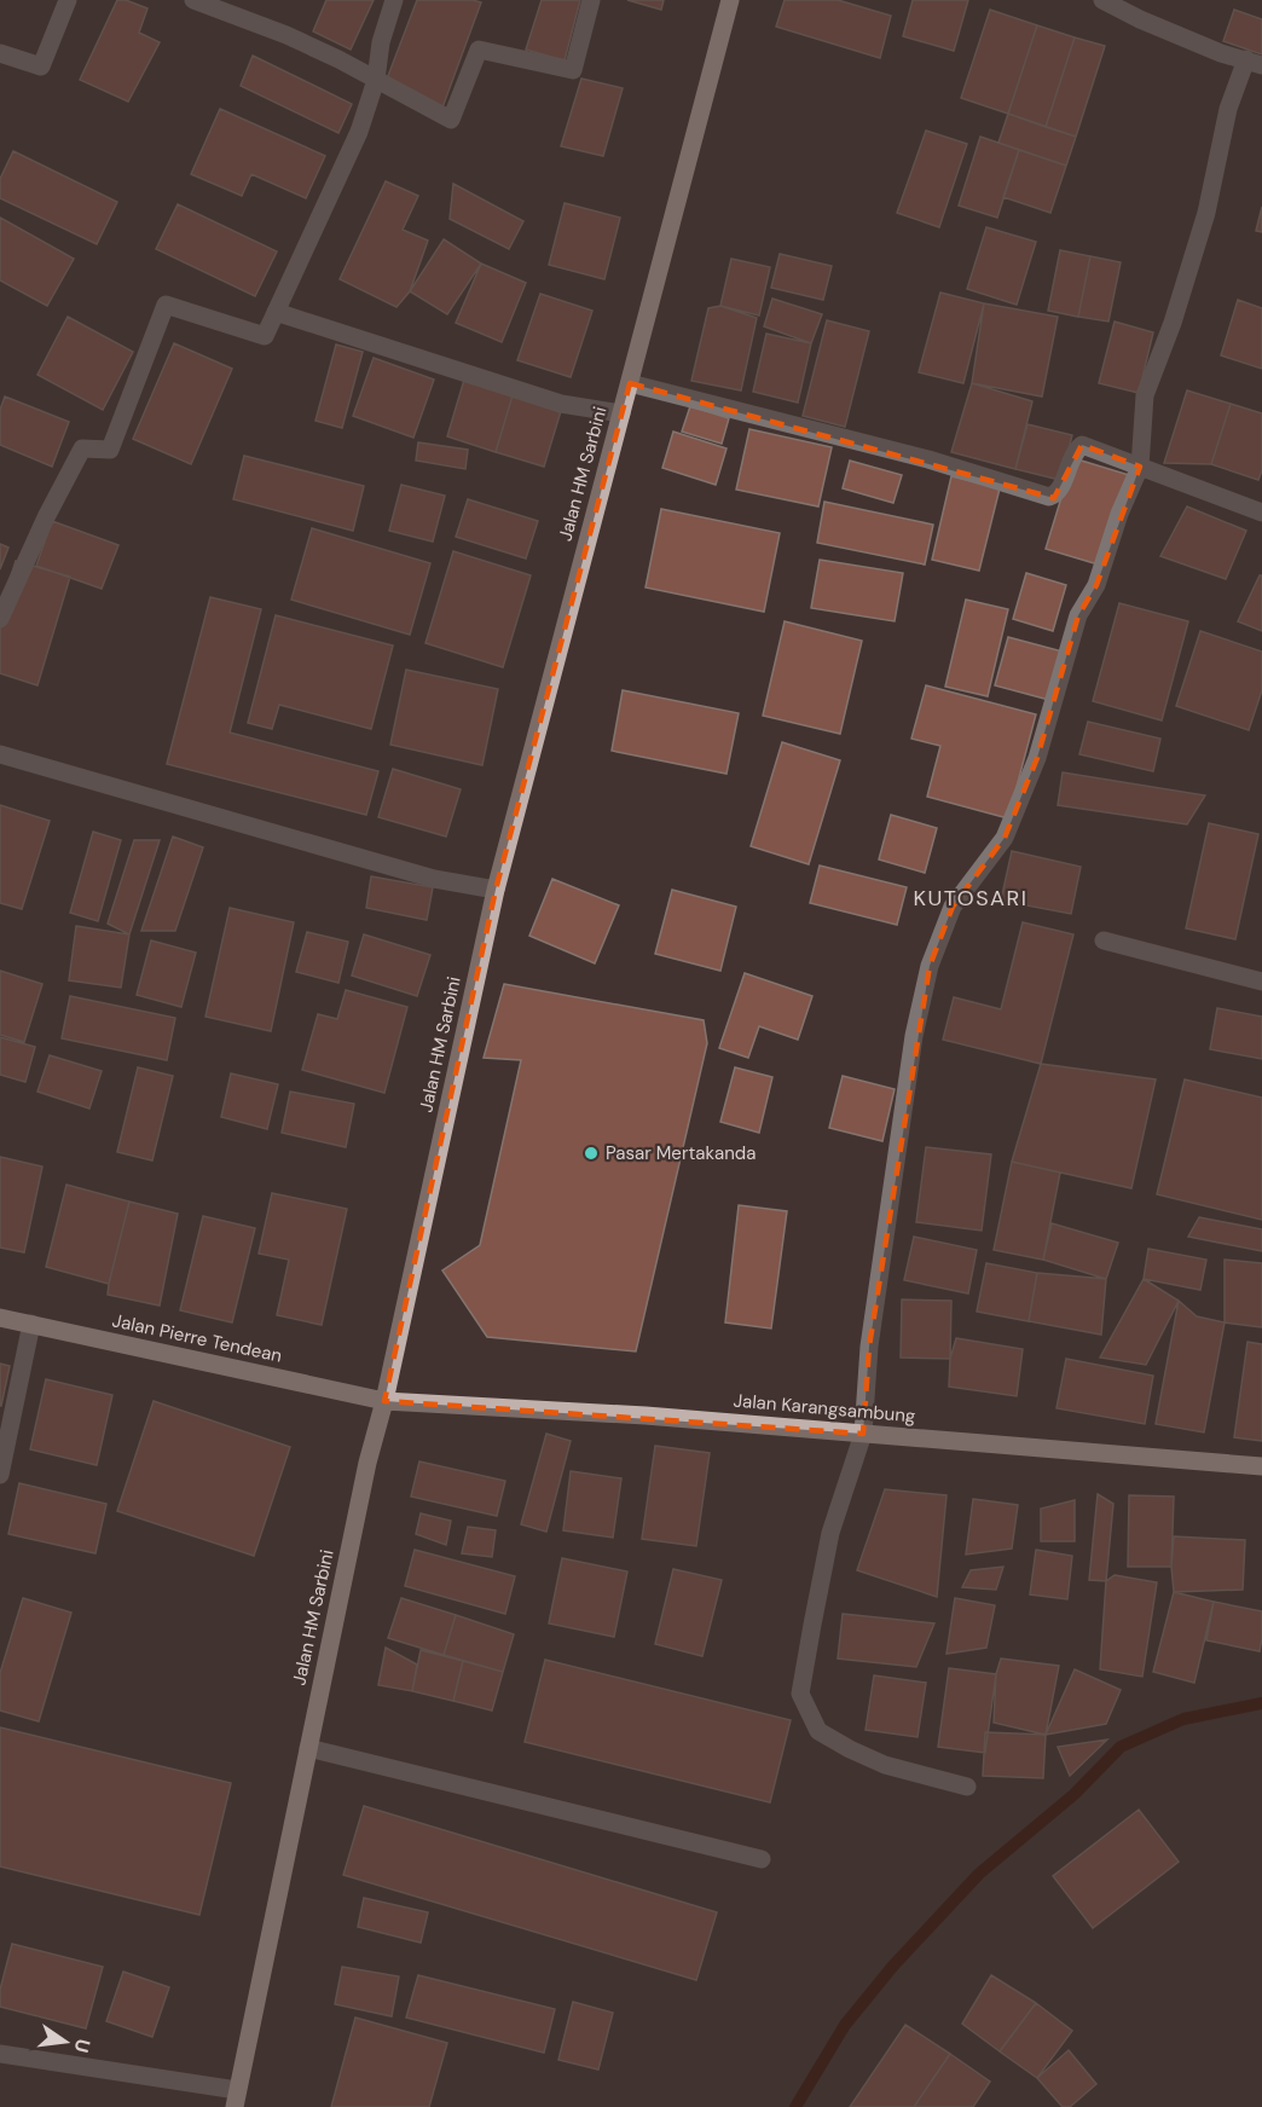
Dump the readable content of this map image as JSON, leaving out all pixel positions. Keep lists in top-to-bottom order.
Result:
{
  "streets": {
    "main road": ["Jalan HM Sarbini", "Jalan Pierre Tendean", "Jalan Karangsambung"]
  },
  "crossings": [
    ["Jalan HM Sarbini", "Jalan Pierre Tendean"],
    ["Jalan HM Sarbini", "Jalan Karangsambung"],
    ["Jalan Pierre Tendean", "Jalan Karangsambung"]
  ],
  "districts": ["KUTOSARI"],
  "places": ["Pasar Mertakanda"],
  "north": "right"
}
